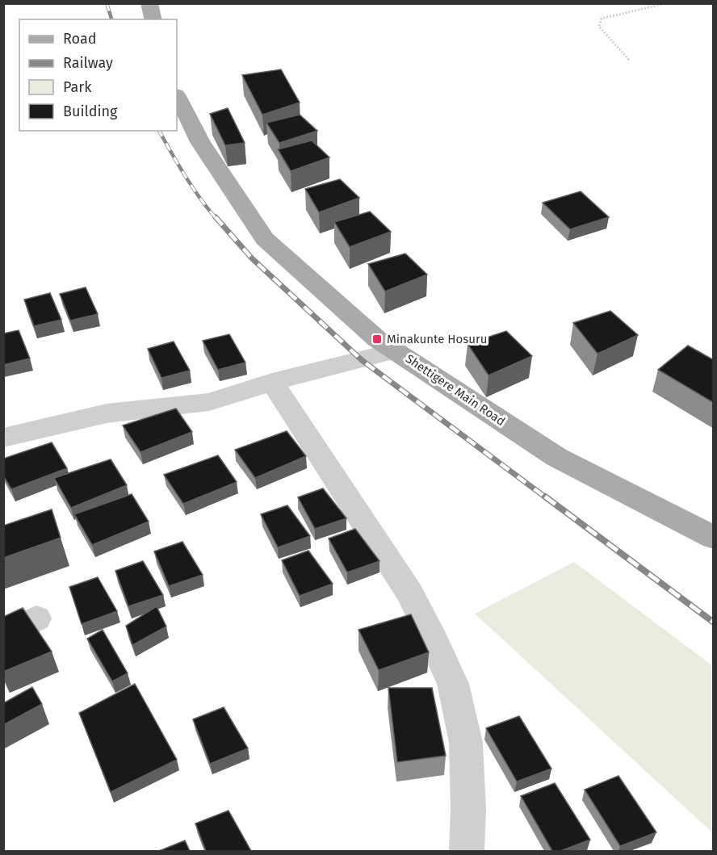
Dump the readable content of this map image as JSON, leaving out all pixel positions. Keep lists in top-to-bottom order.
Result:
{
  "streets": {
    "main road": ["Shettigere Main Road"]
  },
  "places": {
    "transit": ["Minakunte Hosuru"]
  },
  "legend": [
    "Road",
    "Railway",
    "Park",
    "Building"
  ]
}
